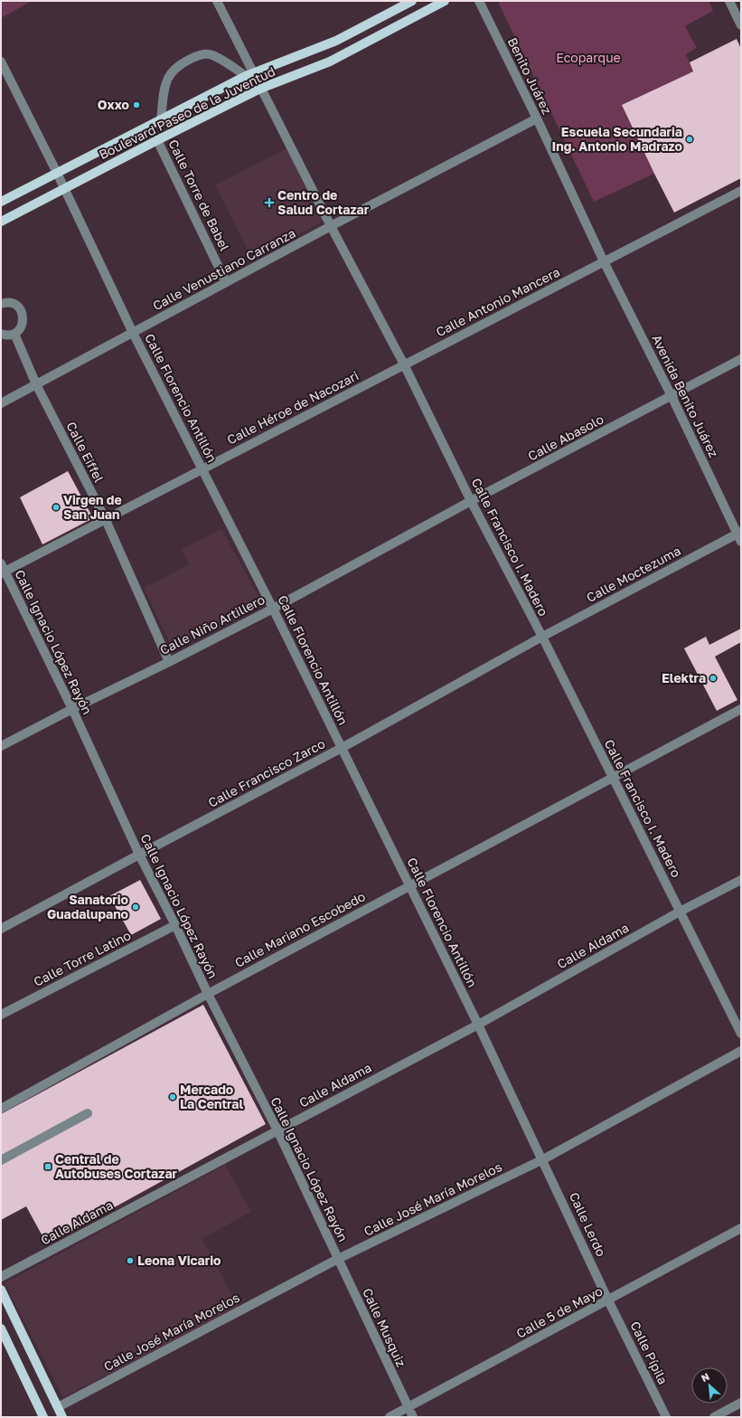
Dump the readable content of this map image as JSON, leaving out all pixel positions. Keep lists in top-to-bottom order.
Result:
{
  "streets": {
    "main road": ["Boulevard Paseo de la Juventud"],
    "street": [
      "Benito Juárez",
      "Calle Torre de Babel",
      "Calle Venustiano Carranza",
      "Calle Antonio Mancera",
      "Avenida Benito Juárez",
      "Calle Florencio Antillón",
      "Calle Héroe de Nacozari",
      "Calle Abasolo",
      "Calle Eiffel",
      "Calle Francisco I. Madero",
      "Calle Moctezuma",
      "Calle Niño Artillero",
      "Calle Ignacio López Rayón",
      "Calle Francisco Zarco",
      "Calle Mariano Escobedo",
      "Calle Aldama",
      "Calle Torre Latino",
      "Calle José María Morelos",
      "Calle Lerdo",
      "Calle 5 de Mayo",
      "Calle Musquiz",
      "Calle Pípila"
    ]
  },
  "crossings": [
    ["Benito Juárez", "Calle Venustiano Carranza"],
    ["Benito Juárez", "Calle Antonio Mancera"],
    ["Benito Juárez", "Avenida Benito Juárez"],
    ["Boulevard Paseo de la Juventud", "Calle Torre de Babel"],
    ["Boulevard Paseo de la Juventud", "Calle Florencio Antillón"],
    ["Boulevard Paseo de la Juventud", "Calle Francisco I. Madero"],
    ["Calle Torre de Babel", "Calle Venustiano Carranza"],
    ["Calle Venustiano Carranza", "Calle Florencio Antillón"],
    ["Calle Venustiano Carranza", "Calle Eiffel"],
    ["Calle Venustiano Carranza", "Calle Francisco I. Madero"],
    ["Calle Antonio Mancera", "Avenida Benito Juárez"],
    ["Calle Antonio Mancera", "Calle Héroe de Nacozari"],
    ["Calle Antonio Mancera", "Calle Francisco I. Madero"],
    ["Avenida Benito Juárez", "Calle Abasolo"],
    ["Avenida Benito Juárez", "Calle Moctezuma"],
    ["Calle Florencio Antillón", "Calle Héroe de Nacozari"],
    ["Calle Florencio Antillón", "Calle Niño Artillero"],
    ["Calle Florencio Antillón", "Calle Francisco Zarco"],
    ["Calle Florencio Antillón", "Calle Mariano Escobedo"],
    ["Calle Florencio Antillón", "Calle Aldama"],
    ["Calle Florencio Antillón", "Calle José María Morelos"],
    ["Calle Florencio Antillón", "Calle Lerdo"],
    ["Calle Héroe de Nacozari", "Calle Eiffel"],
    ["Calle Héroe de Nacozari", "Calle Francisco I. Madero"],
    ["Calle Héroe de Nacozari", "Calle Ignacio López Rayón"],
    ["Calle Abasolo", "Calle Francisco I. Madero"],
    ["Calle Abasolo", "Calle Niño Artillero"],
    ["Calle Eiffel", "Calle Niño Artillero"],
    ["Calle Francisco I. Madero", "Calle Moctezuma"],
    ["Calle Francisco I. Madero", "Calle Niño Artillero"],
    ["Calle Francisco I. Madero", "Calle Francisco Zarco"],
    ["Calle Francisco I. Madero", "Calle Mariano Escobedo"],
    ["Calle Francisco I. Madero", "Calle Aldama"],
    ["Calle Moctezuma", "Calle Francisco Zarco"],
    ["Calle Niño Artillero", "Calle Ignacio López Rayón"],
    ["Calle Ignacio López Rayón", "Calle Francisco Zarco"],
    ["Calle Ignacio López Rayón", "Calle Mariano Escobedo"],
    ["Calle Ignacio López Rayón", "Calle Aldama"],
    ["Calle Ignacio López Rayón", "Calle Torre Latino"],
    ["Calle Ignacio López Rayón", "Calle José María Morelos"],
    ["Calle Ignacio López Rayón", "Calle Musquiz"],
    ["Calle José María Morelos", "Calle Lerdo"],
    ["Calle José María Morelos", "Calle Musquiz"],
    ["Calle Lerdo", "Calle 5 de Mayo"],
    ["Calle Lerdo", "Calle Pípila"],
    ["Calle 5 de Mayo", "Calle Musquiz"],
    ["Calle 5 de Mayo", "Calle Pípila"]
  ],
  "parks": ["Ecoparque"],
  "places": {
    "other": [
      "Oxxo",
      "Escuela Secundaria Ing. Antonio Madrazo",
      "Virgen de San Juan",
      "Elektra",
      "Sanatorio Guadalupano",
      "Mercado La Central",
      "Leona Vicario"
    ],
    "health": ["Centro de Salud Cortazar"],
    "transit": ["Central de Autobuses Cortazar"]
  },
  "north": "top left"
}
